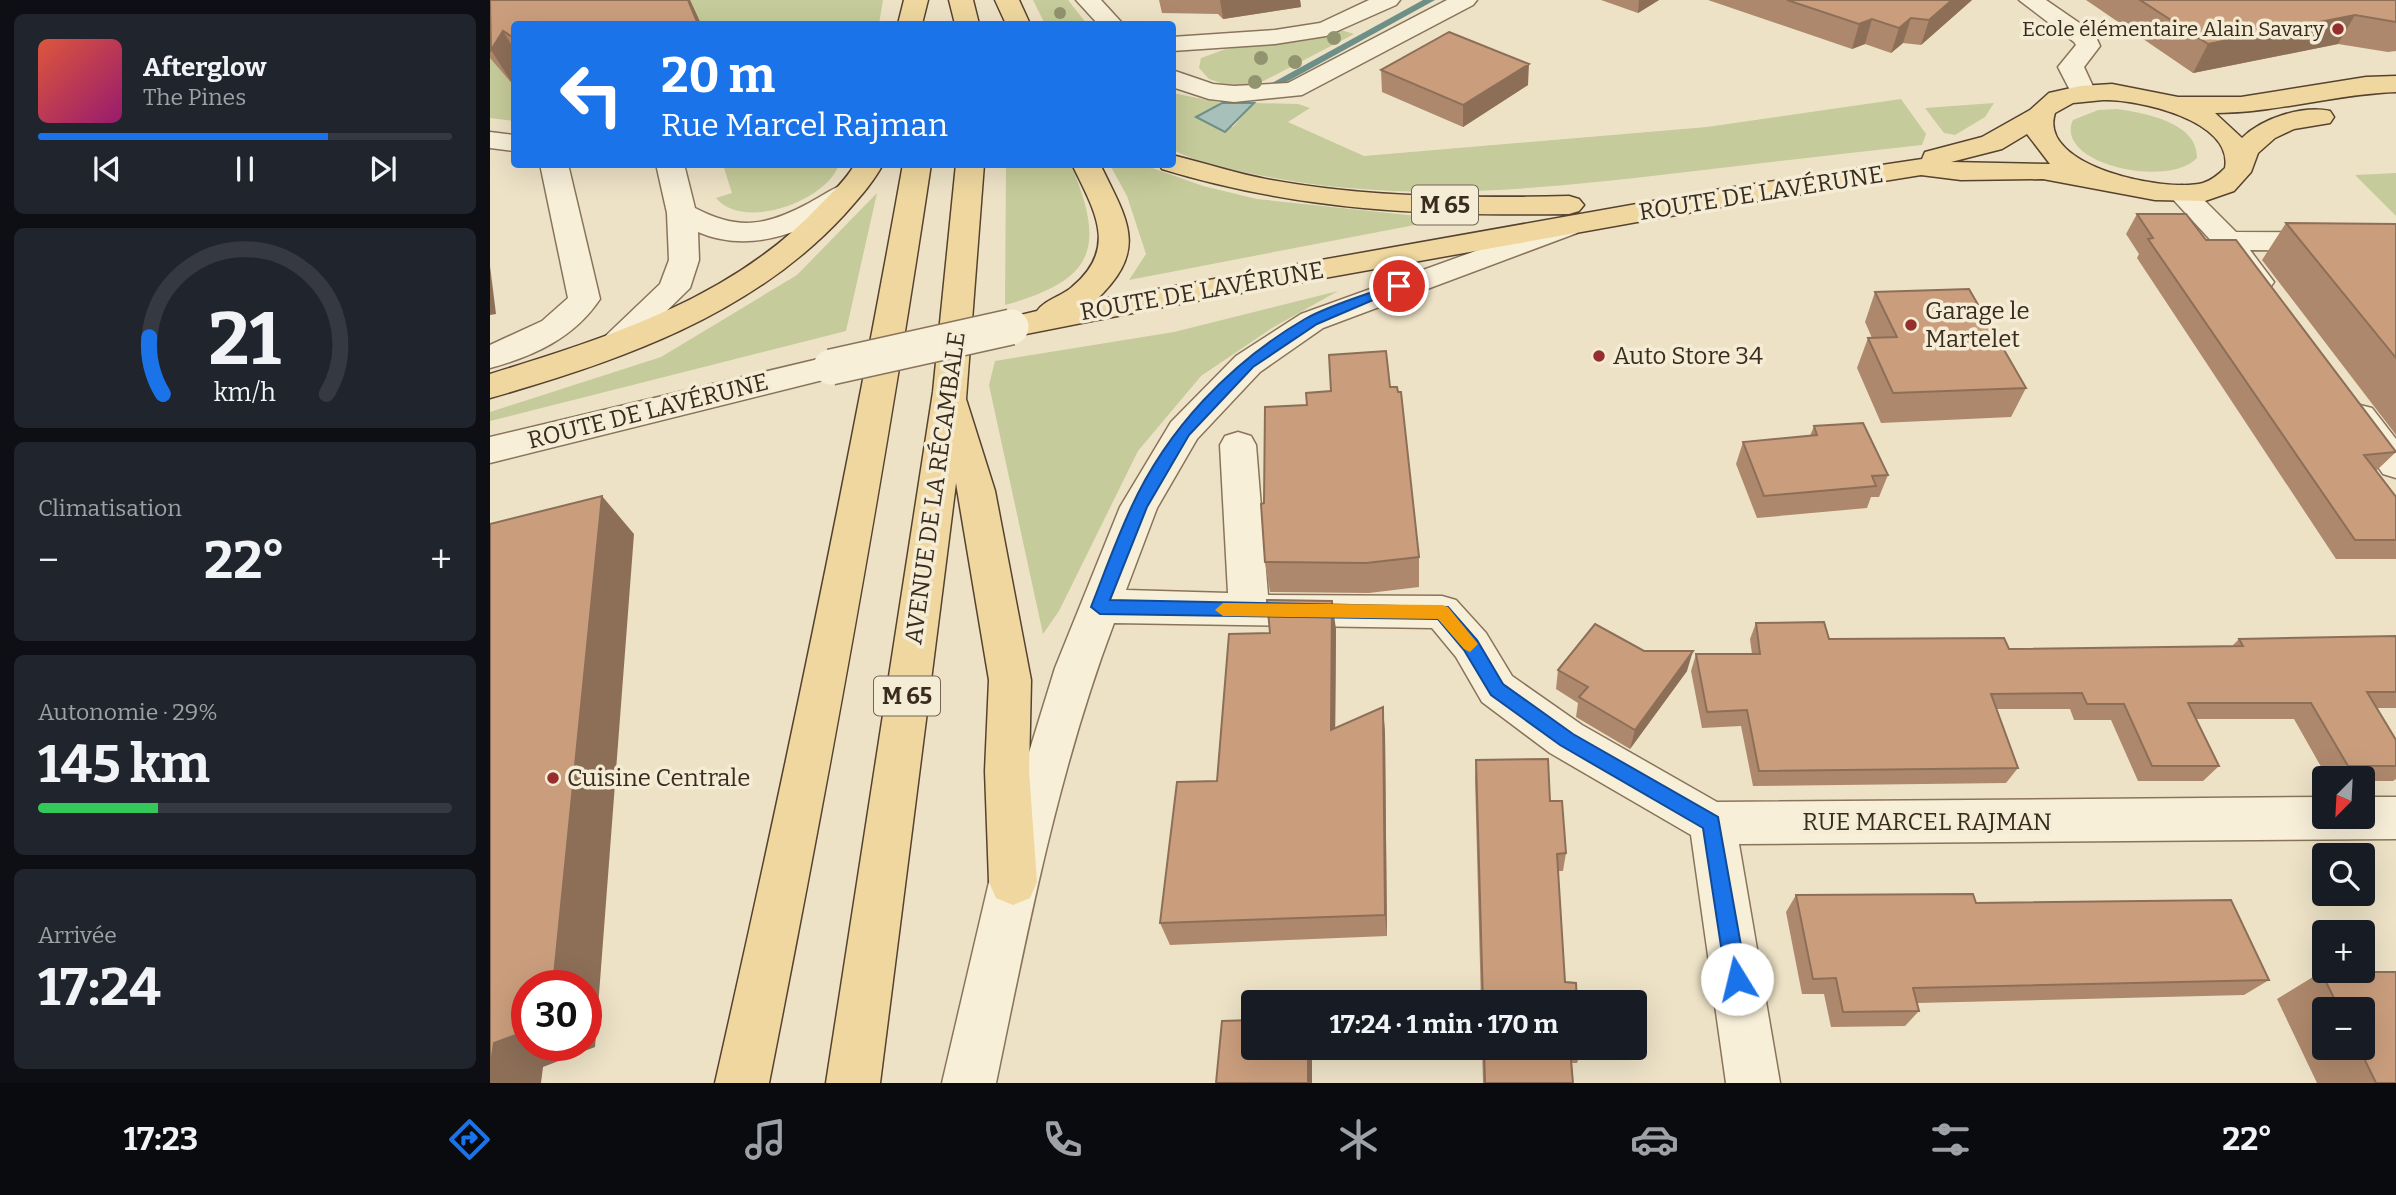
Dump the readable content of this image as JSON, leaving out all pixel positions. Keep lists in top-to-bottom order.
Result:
{
  "streets": {
    "main road": ["ROUTE DE LAVÉRUNE", "M 65", "AVENUE DE LA RÉCAMBALE"],
    "street": ["RUE MARCEL RAJMAN"]
  },
  "crossings": [
    ["ROUTE DE LAVÉRUNE", "M 65"]
  ],
  "places": [
    "Ecole élémentaire Alain Savary",
    "Garage le Martelet",
    "Auto Store 34",
    "Cuisine Centrale"
  ],
  "north": "bottom left",
  "page": {
    "turn": ["20 m", "Rue Marcel Rajman"],
    "song": ["Afterglow", "The Pines"],
    "tile": [
      "Climatisation",
      ["Autonomie · 29%", "145 km"],
      ["Arrivée", "17:24"]
    ],
    "heat": ["−", "22°", "+"],
    "map_buttons": ["+", "−"],
    "limit": "30",
    "trip": "17:24 · 1 min · 170 m",
    "tabs": ["17:23", "22°"],
    "gauge": ["21", "km/h"]
  }
}
